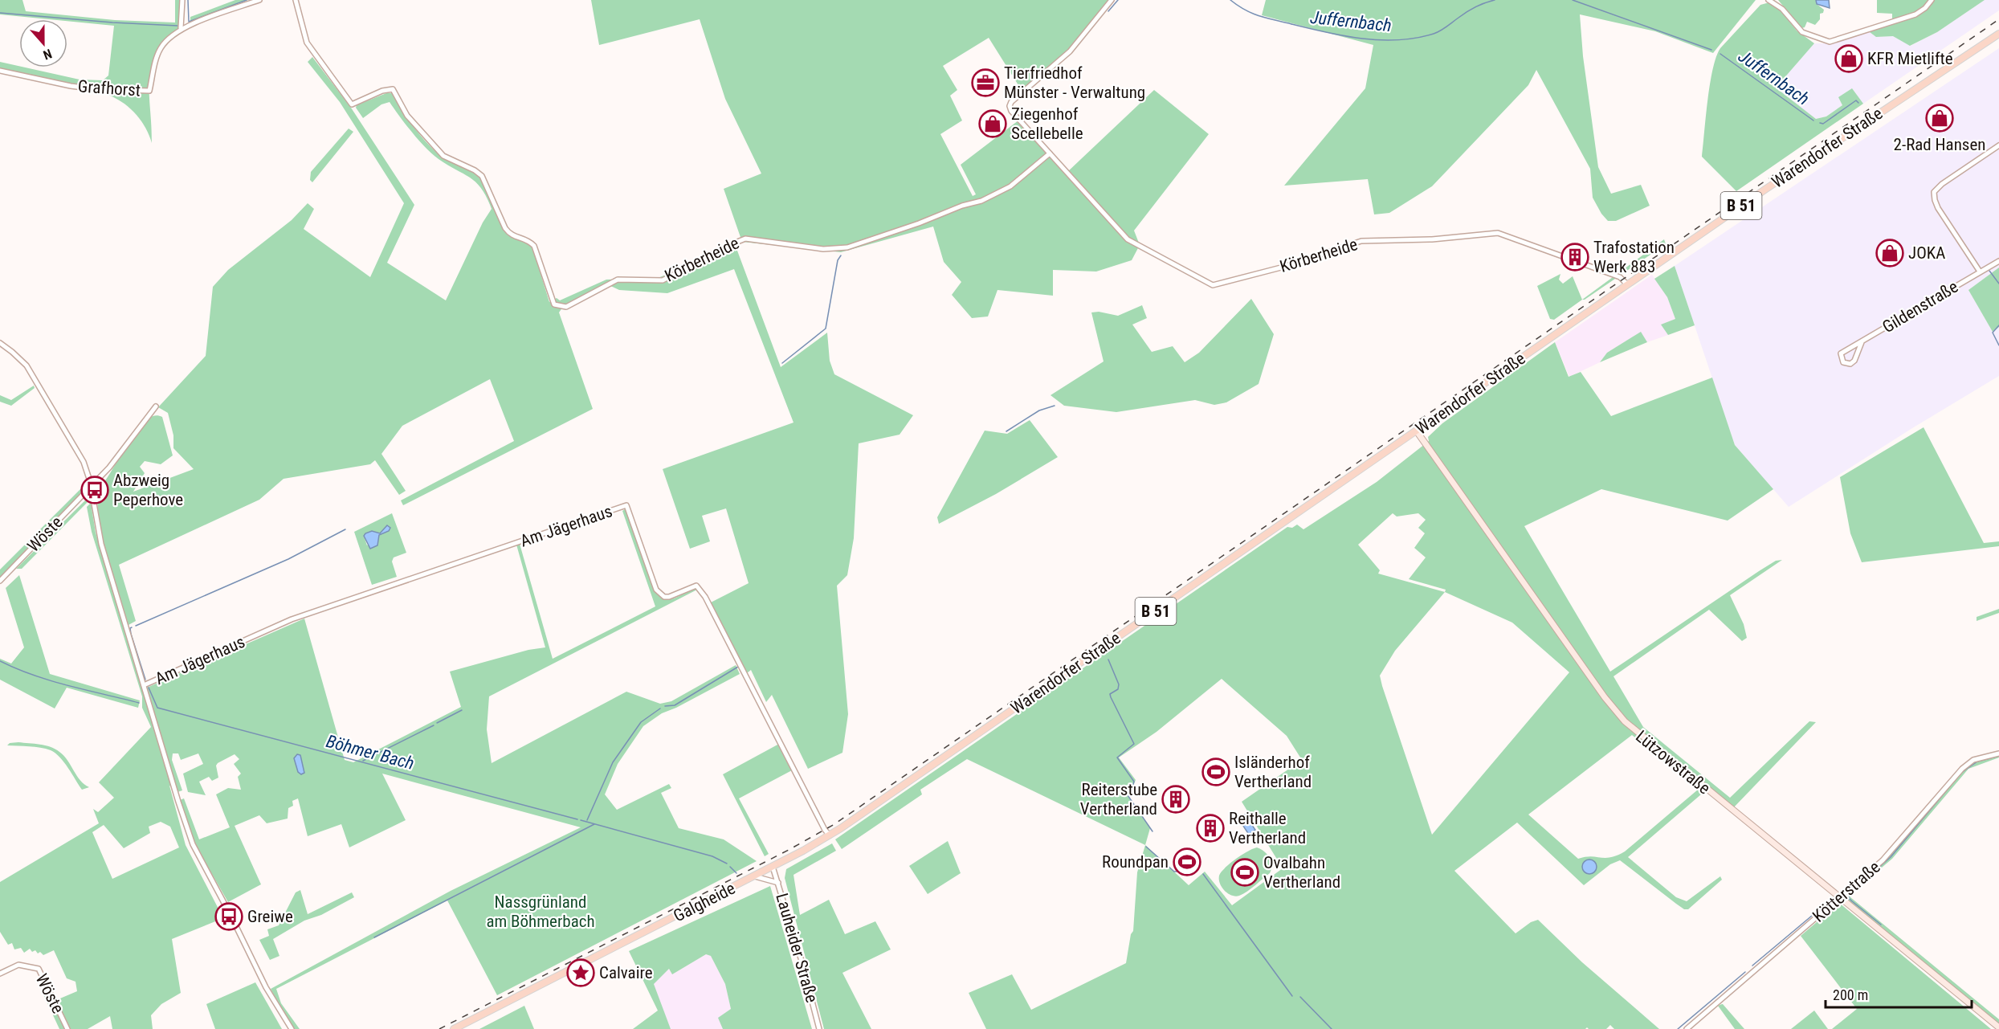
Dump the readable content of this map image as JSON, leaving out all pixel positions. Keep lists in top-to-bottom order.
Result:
{
  "streets": {
    "main road": ["Warendorfer Straße", "B 51", "Galgheide"],
    "street": [
      "Grafhorst",
      "Körberheide",
      "Gildenstraße",
      "Am Jägerhaus",
      "Wöste",
      "Lützowstraße",
      "Kötterstraße",
      "Lauheider Straße"
    ]
  },
  "crossings": [
    ["Warendorfer Straße", "Körberheide"],
    ["Warendorfer Straße", "Lützowstraße"],
    ["Warendorfer Straße", "Galgheide"],
    ["Am Jägerhaus", "Wöste"],
    ["Am Jägerhaus", "Galgheide"],
    ["Lützowstraße", "Kötterstraße"],
    ["Galgheide", "Lauheider Straße"]
  ],
  "water": ["Juffernbach", "Böhmer Bach"],
  "parks": ["Nassgrünland am Böhmerbach"],
  "places": {
    "shop": [
      "KFR Mietlifte",
      "2-Rad Hansen",
      "Ziegenhof Scellebelle",
      "JOKA"
    ],
    "office": ["Tierfriedhof Münster - Verwaltung"],
    "building": ["Trafostation Werk 883", "Reiterstube Vertherland", "Reithalle Vertherland"],
    "bus stop": ["Abzweig Peperhove", "Greiwe"],
    "sports": ["Isländerhof Vertherland", "Roundpan", "Ovalbahn Vertherland"],
    "place": ["Calvaire"]
  },
  "scale_bar": "200 m",
  "north": "bottom"
}
